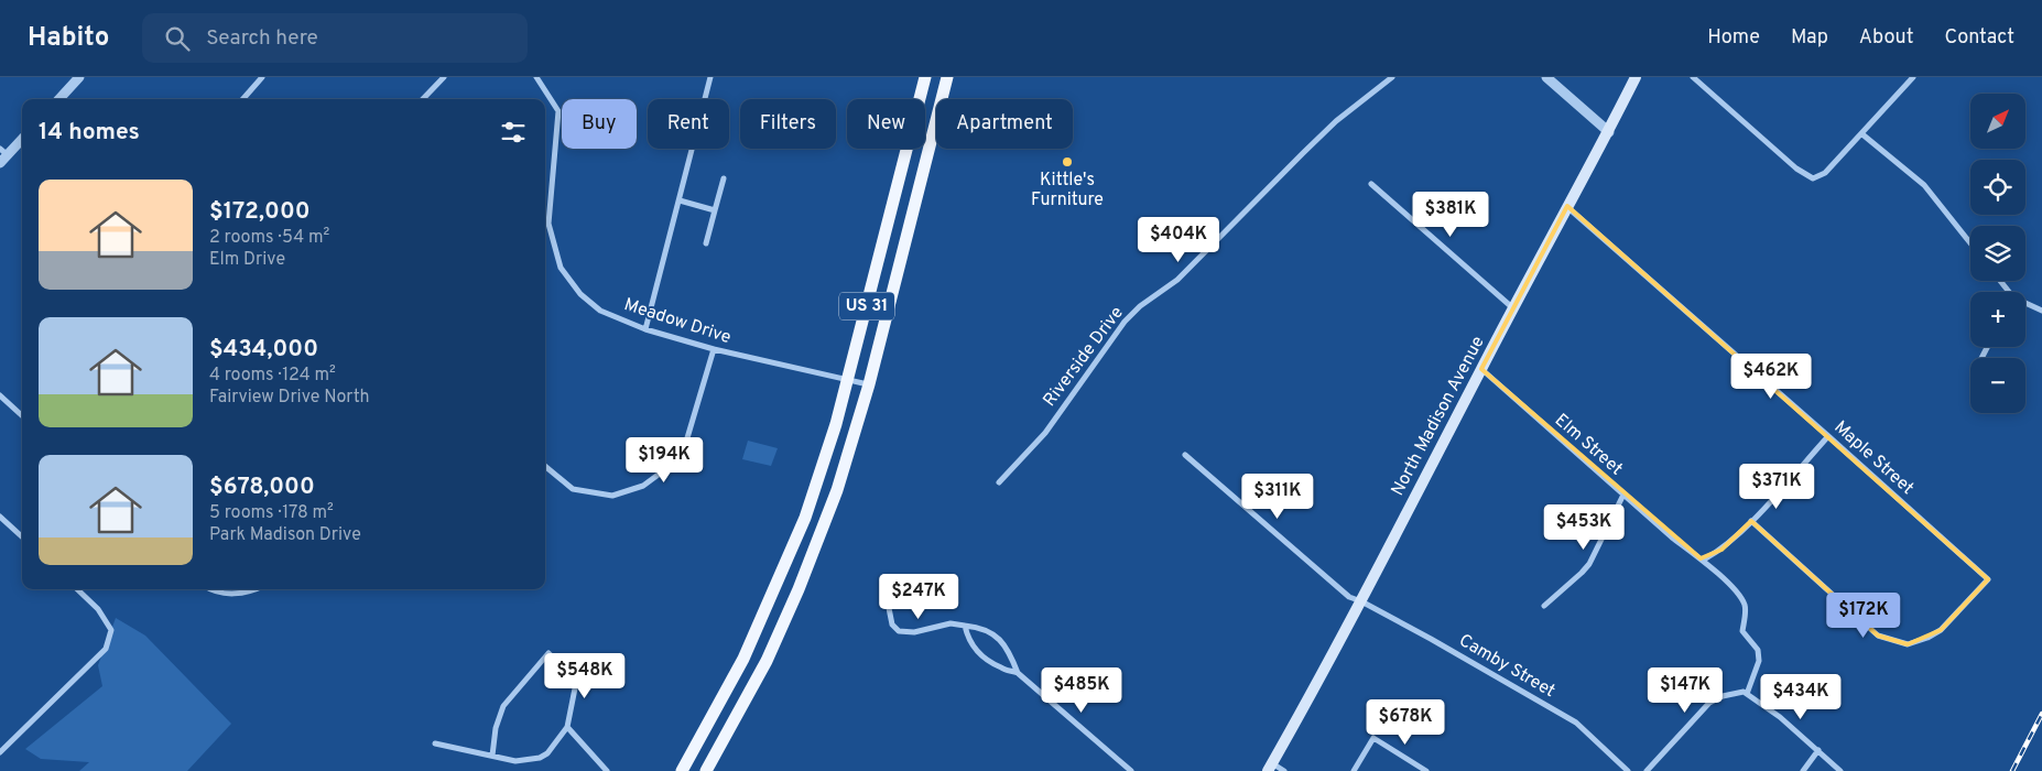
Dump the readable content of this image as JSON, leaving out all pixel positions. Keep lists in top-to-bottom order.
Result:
{
  "streets": {
    "main road": ["US 31", "North Madison Avenue"],
    "street": [
      "Meadow Drive",
      "Riverside Drive",
      "Elm Street",
      "Maple Street",
      "Camby Street"
    ]
  },
  "crossings": [
    ["US 31", "Meadow Drive"],
    ["North Madison Avenue", "Elm Street"],
    ["North Madison Avenue", "Maple Street"],
    ["North Madison Avenue", "Camby Street"]
  ],
  "places": ["Kittle's Furniture"],
  "north": "top right",
  "page": {
    "header": "Habito",
    "search": "Search here",
    "nav": [
      "Home",
      "Map",
      "About",
      "Contact"
    ],
    "map_buttons": ["+", "−"],
    "chip": [
      "Buy",
      "Rent",
      "Filters",
      "New",
      "Apartment"
    ],
    "heading": "14 homes",
    "list": [
      {
        "name": "$172,000",
        "note": "2 rooms · 54 m² · Elm Drive"
      },
      {
        "name": "$434,000",
        "note": "4 rooms · 124 m² · Fairview Drive North"
      },
      {
        "name": "$678,000",
        "note": "5 rooms · 178 m² · Park Madison Drive"
      }
    ],
    "price": [
      "$381K",
      "$404K",
      "$462K",
      "$194K",
      "$371K",
      "$311K",
      "$453K",
      "$247K",
      "$172K",
      "$548K",
      "$485K",
      "$147K",
      "$434K",
      "$678K"
    ]
  }
}
